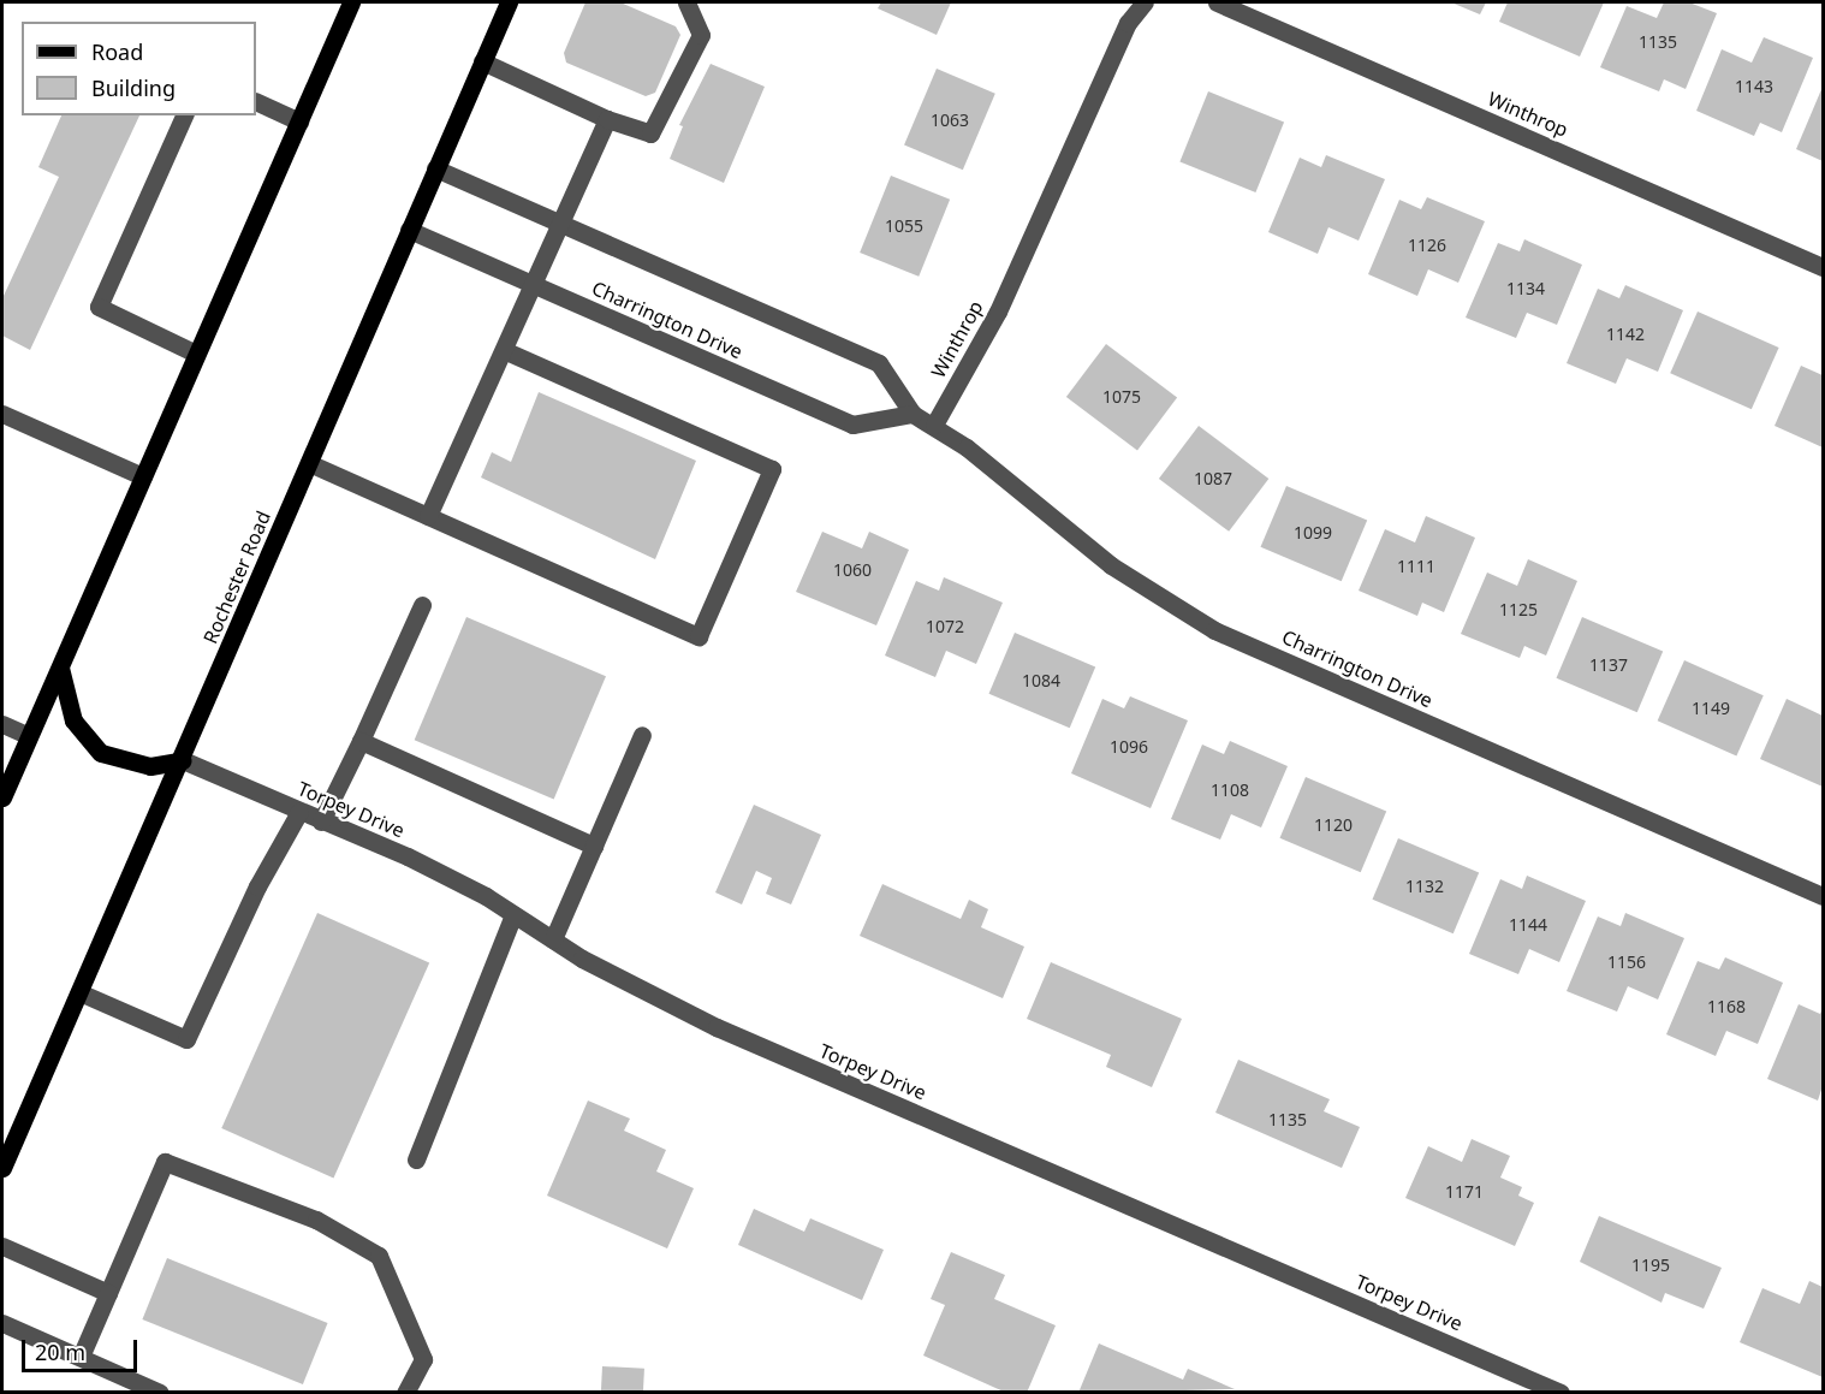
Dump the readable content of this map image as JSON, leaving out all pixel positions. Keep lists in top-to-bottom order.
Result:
{
  "streets": {
    "main road": ["Rochester Road"],
    "street": ["Winthrop", "Charrington Drive", "Torpey Drive"]
  },
  "crossings": [
    ["Winthrop", "Charrington Drive"],
    ["Charrington Drive", "Rochester Road"],
    ["Rochester Road", "Torpey Drive"]
  ],
  "house_numbers": [
    "1135",
    "1143",
    "1063",
    "1055",
    "1126",
    "1134",
    "1142",
    "1075",
    "1087",
    "1099",
    "1111",
    "1060",
    "1125",
    "1072",
    "1137",
    "1084",
    "1149",
    "1096",
    "1108",
    "1120",
    "1132",
    "1144",
    "1156",
    "1168",
    "1135",
    "1171",
    "1195"
  ],
  "legend": ["Road", "Building"],
  "scale_bar": "20 m"
}
